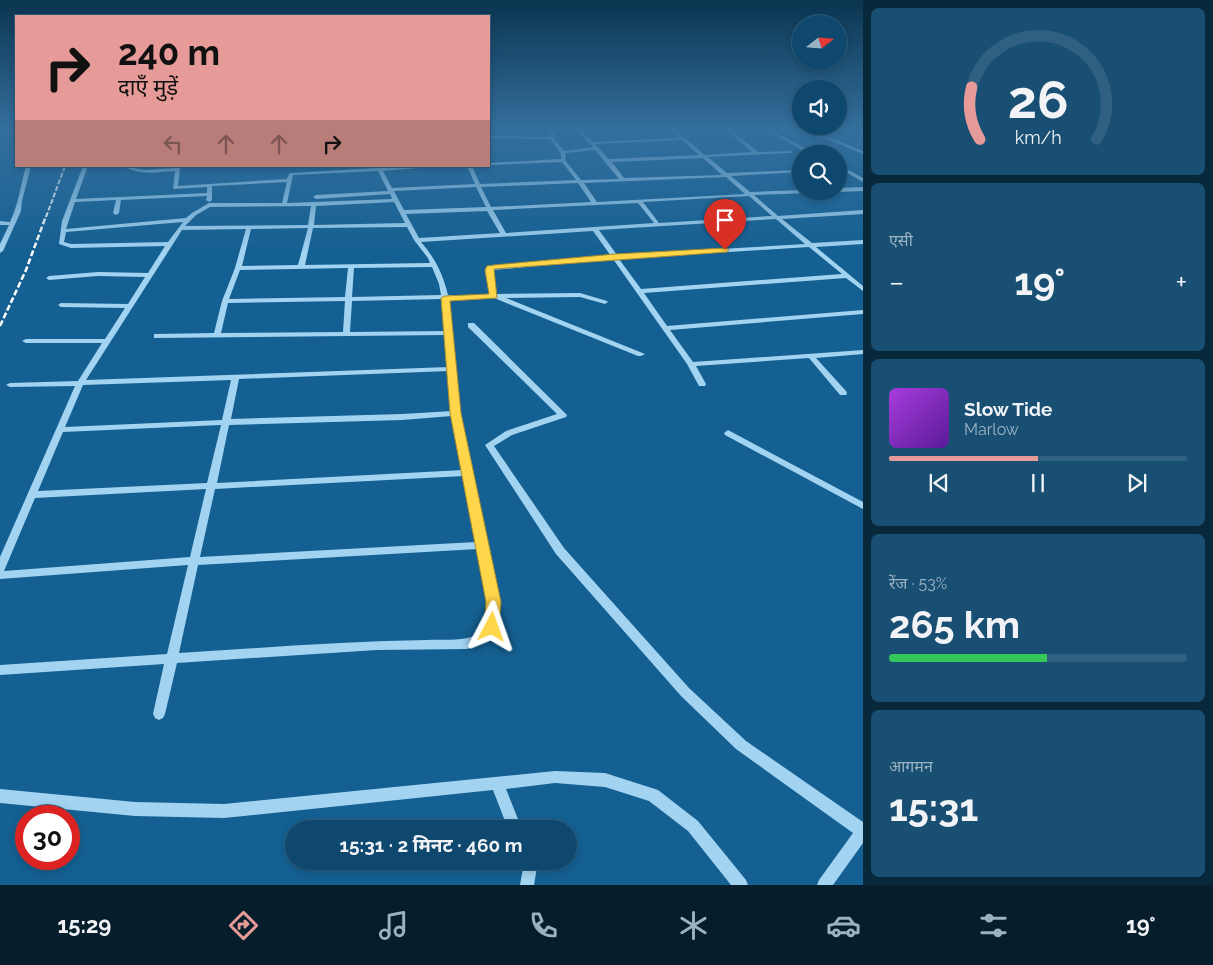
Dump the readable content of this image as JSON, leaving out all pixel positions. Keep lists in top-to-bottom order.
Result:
{
  "north": "right",
  "page": {
    "turn": ["240 m", "दाएँ मुड़ें"],
    "tile": [
      "एसी",
      ["रेंज · 53%", "265 km"],
      ["आगमन", "15:31"]
    ],
    "heat": ["−", "19°", "+"],
    "song": ["Slow Tide", "Marlow"],
    "limit": "30",
    "trip": "15:31 · 2 मिनट · 460 m",
    "tabs": ["15:29", "19°"],
    "gauge": ["26", "km/h"]
  }
}
